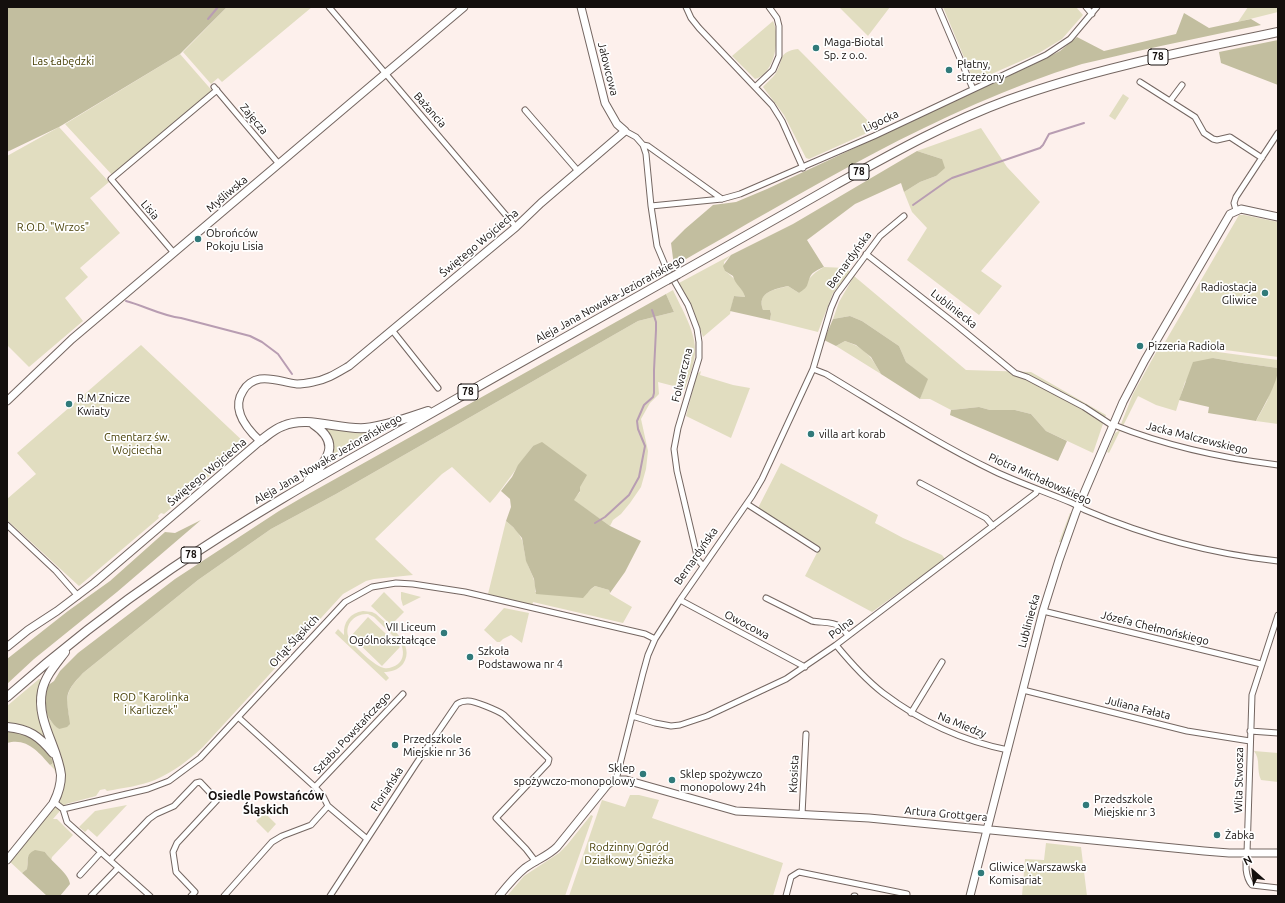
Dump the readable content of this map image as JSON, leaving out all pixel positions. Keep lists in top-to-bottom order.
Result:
{
  "streets": {
    "main road": ["78", "Aleja Jana Nowaka-Jeziorańskiego"],
    "street": [
      "Jałowcowa",
      "Bażancia",
      "Zajęcza",
      "Ligocka",
      "Myśliwska",
      "Lisia",
      "Świętego Wojciecha",
      "Bernardyńska",
      "Lubliniecka",
      "Folwarczna",
      "Jacka Malczewskiego",
      "Piotra Michałowskiego",
      "Owocowa",
      "Polna",
      "Józefa Chełmońskiego",
      "Orląt Śląskich",
      "Juliana Fałata",
      "Na Miedzy",
      "Sztabu Powstańczego",
      "Kłosista",
      "Wita Stwosza",
      "Floriańska",
      "Artura Grottgera"
    ]
  },
  "crossings": [
    ["Jałowcowa", "Świętego Wojciecha"],
    ["Bażancia", "Myśliwska"],
    ["Bażancia", "Świętego Wojciecha"],
    ["Zajęcza", "Myśliwska"],
    ["Zajęcza", "Lisia"],
    ["Ligocka", "Folwarczna"],
    ["Myśliwska", "Lisia"],
    ["Bernardyńska", "Lubliniecka"],
    ["Bernardyńska", "Folwarczna"],
    ["Bernardyńska", "Piotra Michałowskiego"],
    ["Bernardyńska", "Owocowa"],
    ["Bernardyńska", "Polna"],
    ["Bernardyńska", "Orląt Śląskich"],
    ["Bernardyńska", "Artura Grottgera"],
    ["Lubliniecka", "Jacka Malczewskiego"],
    ["Lubliniecka", "Piotra Michałowskiego"],
    ["Lubliniecka", "Józefa Chełmońskiego"],
    ["Lubliniecka", "Juliana Fałata"],
    ["Lubliniecka", "Na Miedzy"],
    ["Lubliniecka", "Artura Grottgera"],
    ["Piotra Michałowskiego", "Polna"],
    ["Owocowa", "Polna"],
    ["Polna", "Na Miedzy"],
    ["Józefa Chełmońskiego", "Wita Stwosza"],
    ["Orląt Śląskich", "Sztabu Powstańczego"],
    ["Juliana Fałata", "Wita Stwosza"],
    ["Sztabu Powstańczego", "Floriańska"],
    ["Kłosista", "Artura Grottgera"],
    ["Wita Stwosza", "Artura Grottgera"]
  ],
  "districts": ["Osiedle Powstańców Śląskich"],
  "parks": [
    "Las Łabędzki",
    "R.O.D. \"Wrzos\"",
    "Cmentarz św. Wojciecha",
    "ROD \"Karolinka i Karliczek\"",
    "Rodzinny Ogród Działkowy Śnieżka"
  ],
  "places": [
    "Maga-Biotal Sp. z o.o.",
    "Płatny, strzeżony",
    "Obrońców Pokoju Lisia",
    "Radiostacja Gliwice",
    "Pizzeria Radiola",
    "R.M Znicze Kwiaty",
    "villa art korab",
    "VII Liceum Ogólnokształcące",
    "Szkoła Podstawowa nr 4",
    "Przedszkole Miejskie nr 36",
    "Sklep spożywczo-monopolowy",
    "Sklep spożywczo monopolowy 24h",
    "Przedszkole Miejskie nr 3",
    "Żabka",
    "Gliwice Warszawska Komisariat"
  ],
  "north": "top left"
}
